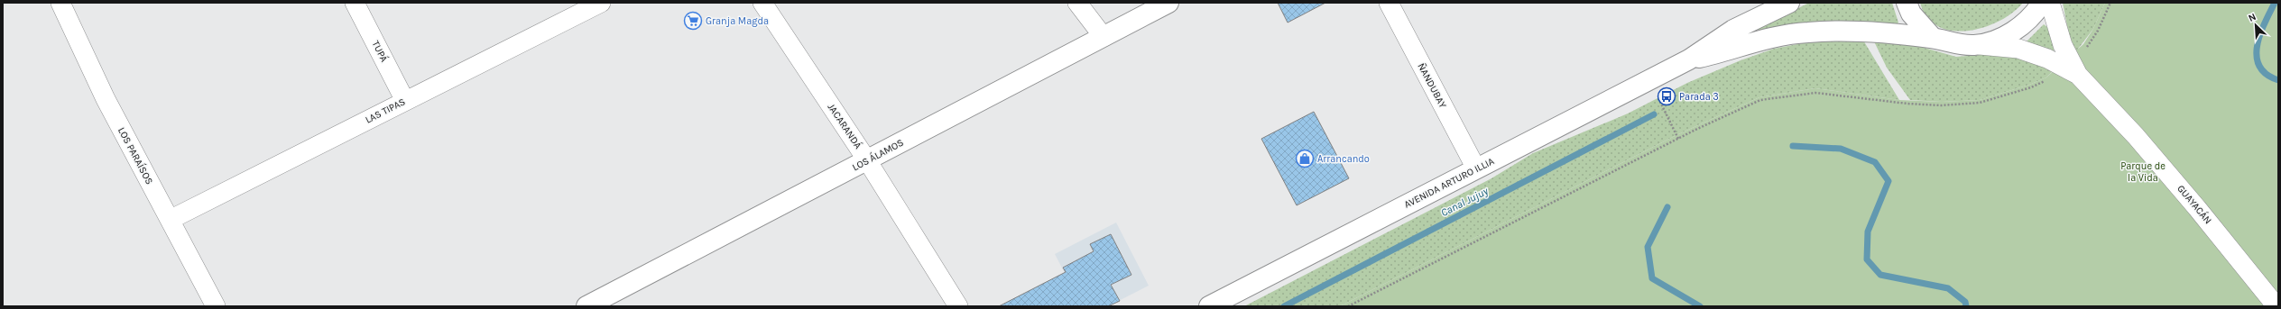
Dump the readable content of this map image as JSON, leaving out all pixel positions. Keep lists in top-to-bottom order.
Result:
{
  "streets": {
    "main road": ["LOS ÁLAMOS", "AVENIDA ARTURO ILLIA"],
    "street": [
      "TUPÁ",
      "ÑANDUBAY",
      "LAS TIPAS",
      "JACARANDÁ",
      "LOS PARAÍSOS",
      "GUAYACÁN"
    ]
  },
  "crossings": [
    ["TUPÁ", "LAS TIPAS"],
    ["ÑANDUBAY", "AVENIDA ARTURO ILLIA"],
    ["LAS TIPAS", "LOS PARAÍSOS"],
    ["JACARANDÁ", "LOS ÁLAMOS"],
    ["AVENIDA ARTURO ILLIA", "GUAYACÁN"]
  ],
  "water": ["Canal Jujuy"],
  "parks": ["Parque de la Vida"],
  "places": {
    "supermarket": ["Granja Magda"],
    "bus stop": ["Parada 3"],
    "shop": ["Arrancando"]
  },
  "north": "top left"
}
